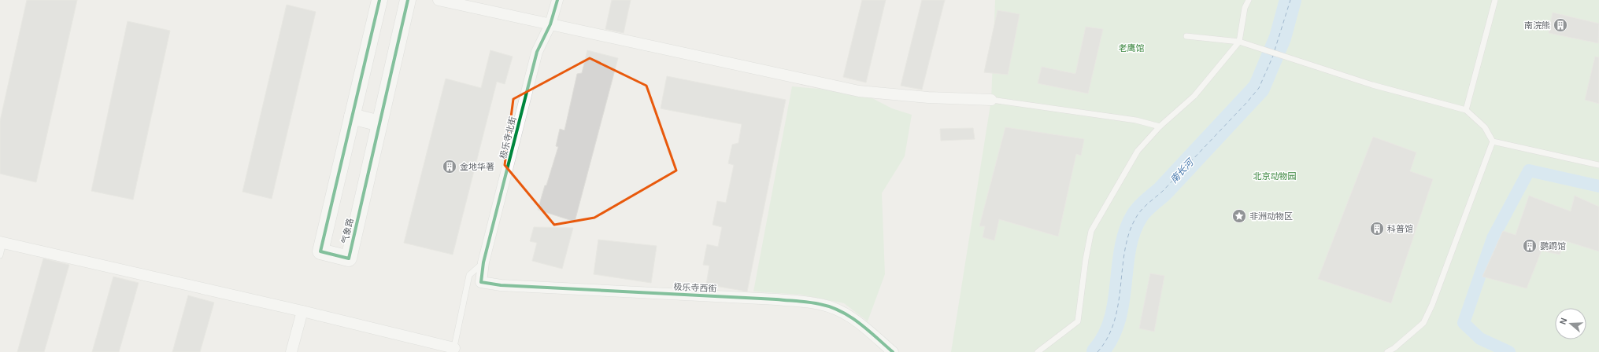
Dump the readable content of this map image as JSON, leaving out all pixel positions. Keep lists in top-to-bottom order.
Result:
{
  "streets": {
    "street": ["极乐寺北街", "气象路", "极乐寺西街"]
  },
  "crossings": [
    ["极乐寺北街", "极乐寺西街"]
  ],
  "water": ["南长河"],
  "parks": ["老鹰馆", "北京动物园"],
  "places": {
    "building": [
      "南浣熊",
      "金地华著",
      "科普馆",
      "鹦鹉馆"
    ],
    "place": ["非洲动物区"]
  },
  "north": "left"
}
